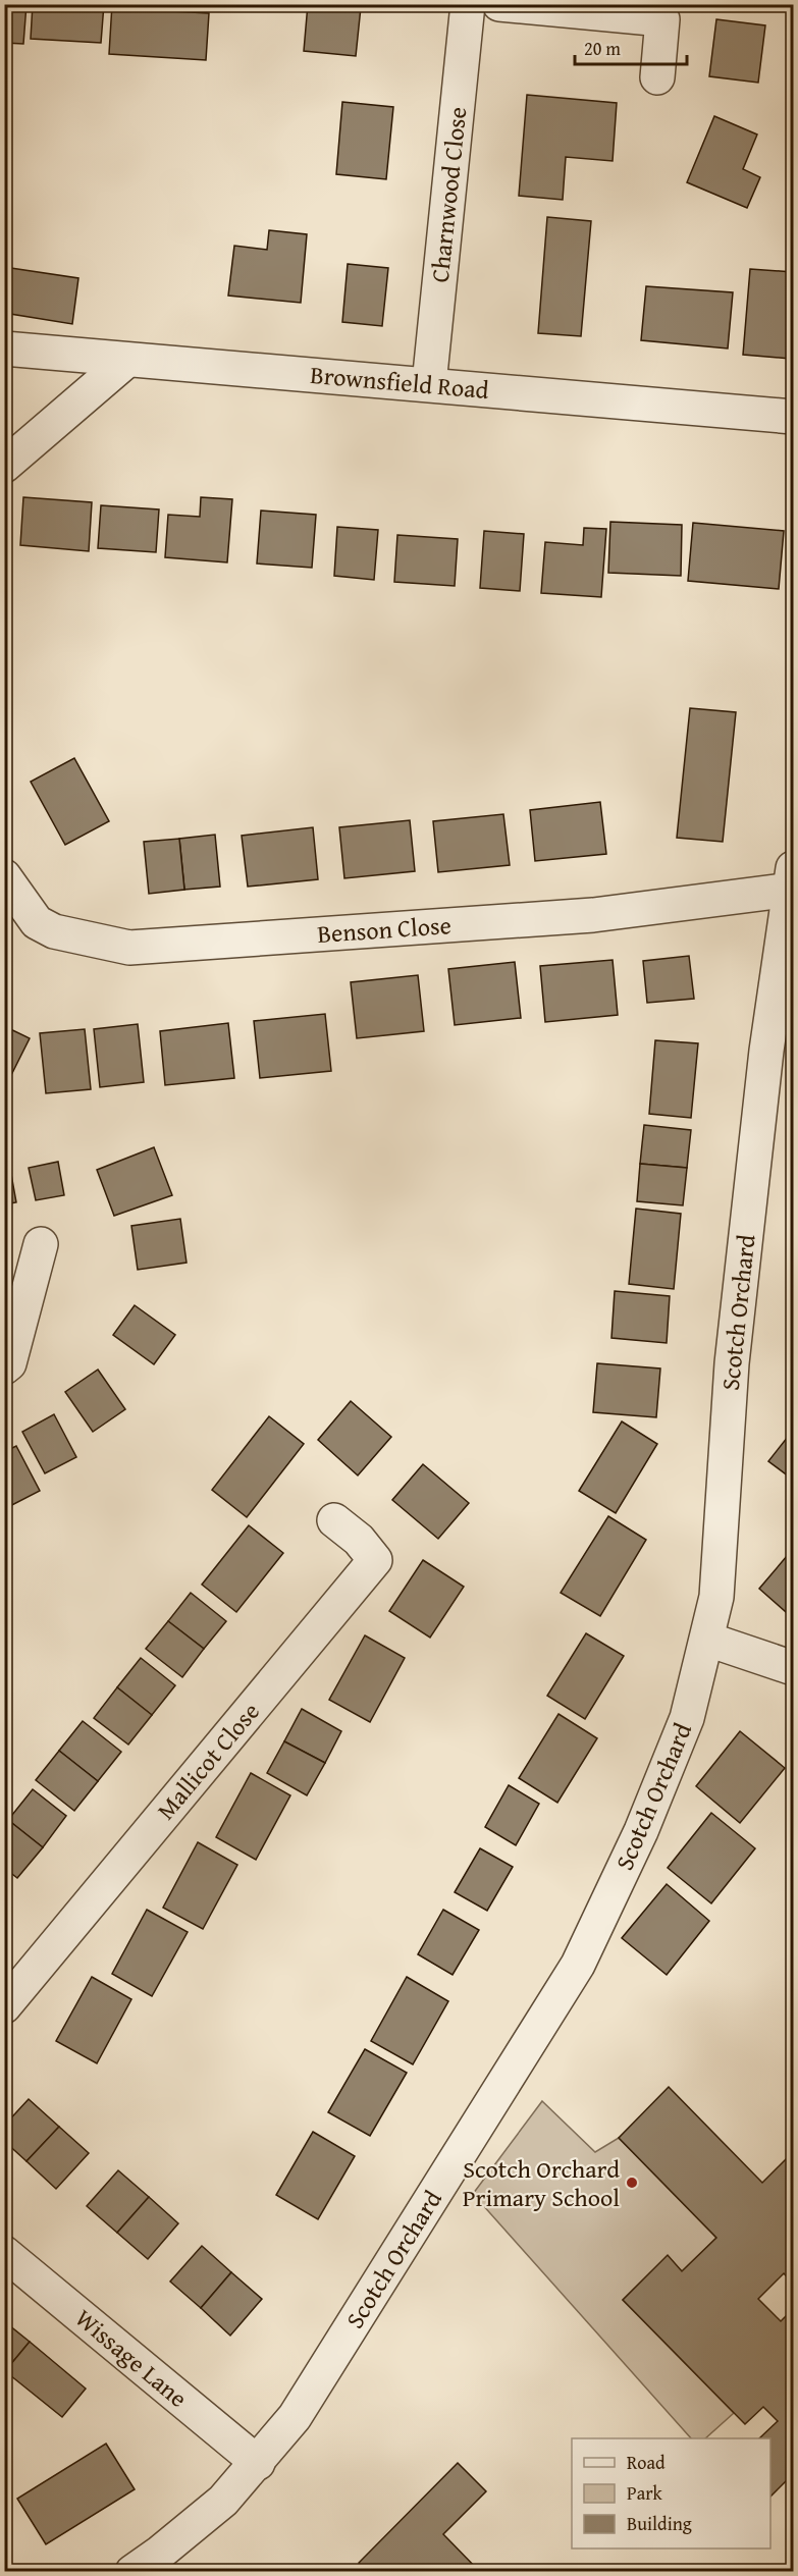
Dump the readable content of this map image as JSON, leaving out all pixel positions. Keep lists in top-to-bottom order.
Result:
{
  "streets": {
    "street": [
      "Charnwood Close",
      "Brownsfield Road",
      "Benson Close",
      "Scotch Orchard",
      "Mallicot Close",
      "Wissage Lane"
    ]
  },
  "crossings": [
    ["Charnwood Close", "Brownsfield Road"],
    ["Benson Close", "Scotch Orchard"],
    ["Scotch Orchard", "Wissage Lane"]
  ],
  "places": ["Scotch Orchard Primary School"],
  "legend": ["Road", "Park", "Building"],
  "scale_bar": "20 m"
}
